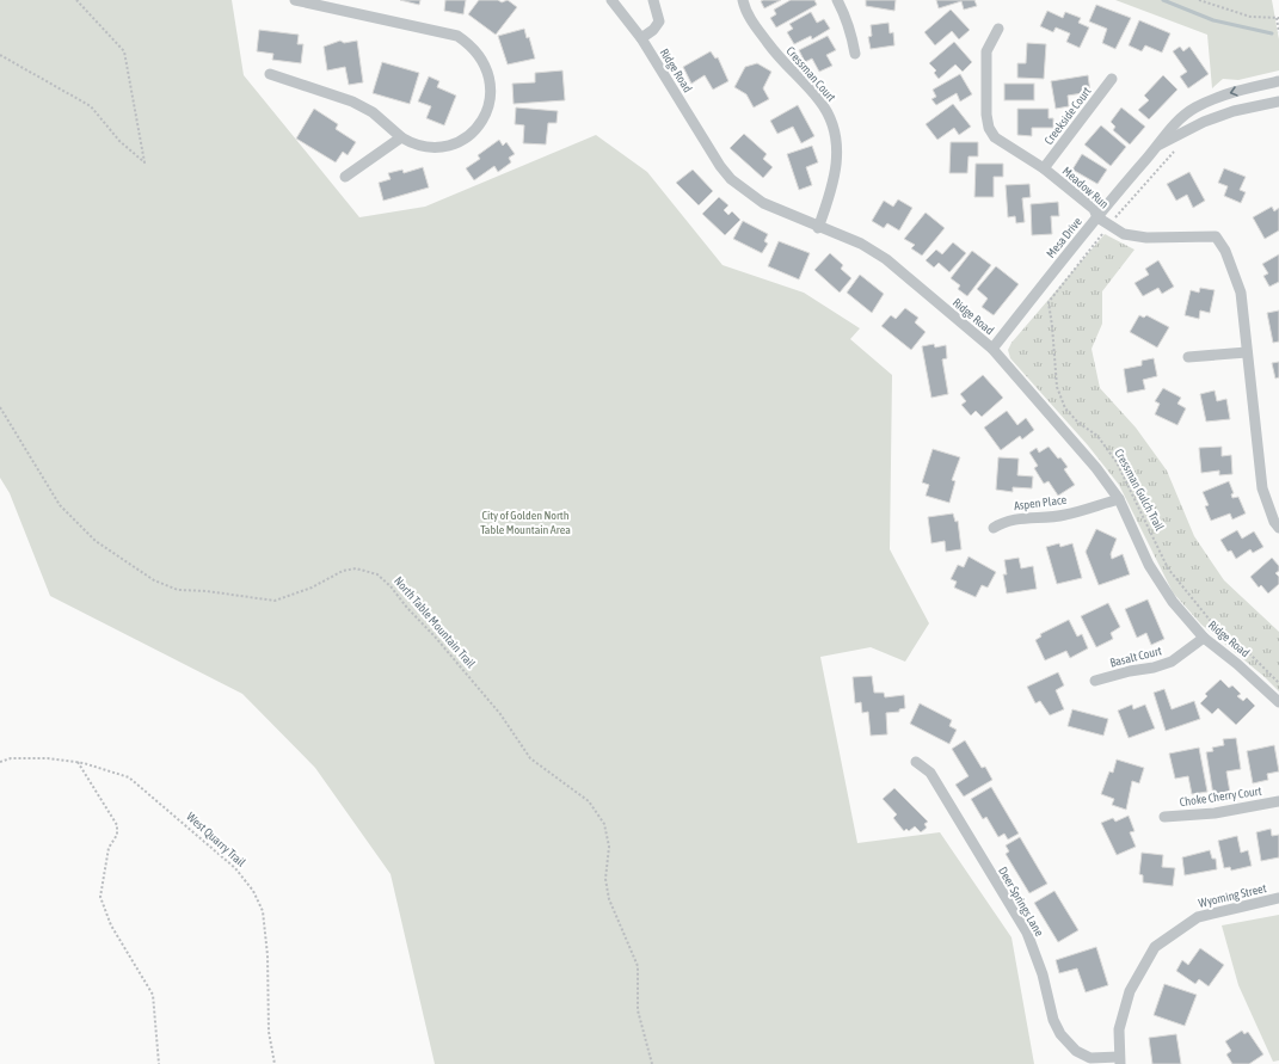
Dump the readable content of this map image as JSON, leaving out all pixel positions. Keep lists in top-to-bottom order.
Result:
{
  "streets": {
    "street": [
      "Ridge Road",
      "Cressman Court",
      "Creekside Court",
      "Meadow Run",
      "Mesa Drive",
      "Aspen Place",
      "Basalt Court",
      "Choke Cherry Court",
      "Wyoming Street",
      "Deer Springs Lane"
    ],
    "path": ["Cressman Gulch Trail", "North Table Mountain Trail", "West Quarry Trail"]
  },
  "crossings": [
    ["Ridge Road", "Cressman Court"],
    ["Ridge Road", "Mesa Drive"],
    ["Ridge Road", "Aspen Place"],
    ["Ridge Road", "Basalt Court"],
    ["Creekside Court", "Meadow Run"],
    ["Meadow Run", "Mesa Drive"],
    ["Meadow Run", "Cressman Gulch Trail"],
    ["Wyoming Street", "Deer Springs Lane"]
  ],
  "parks": ["City of Golden North Table Mountain Area"]
}
